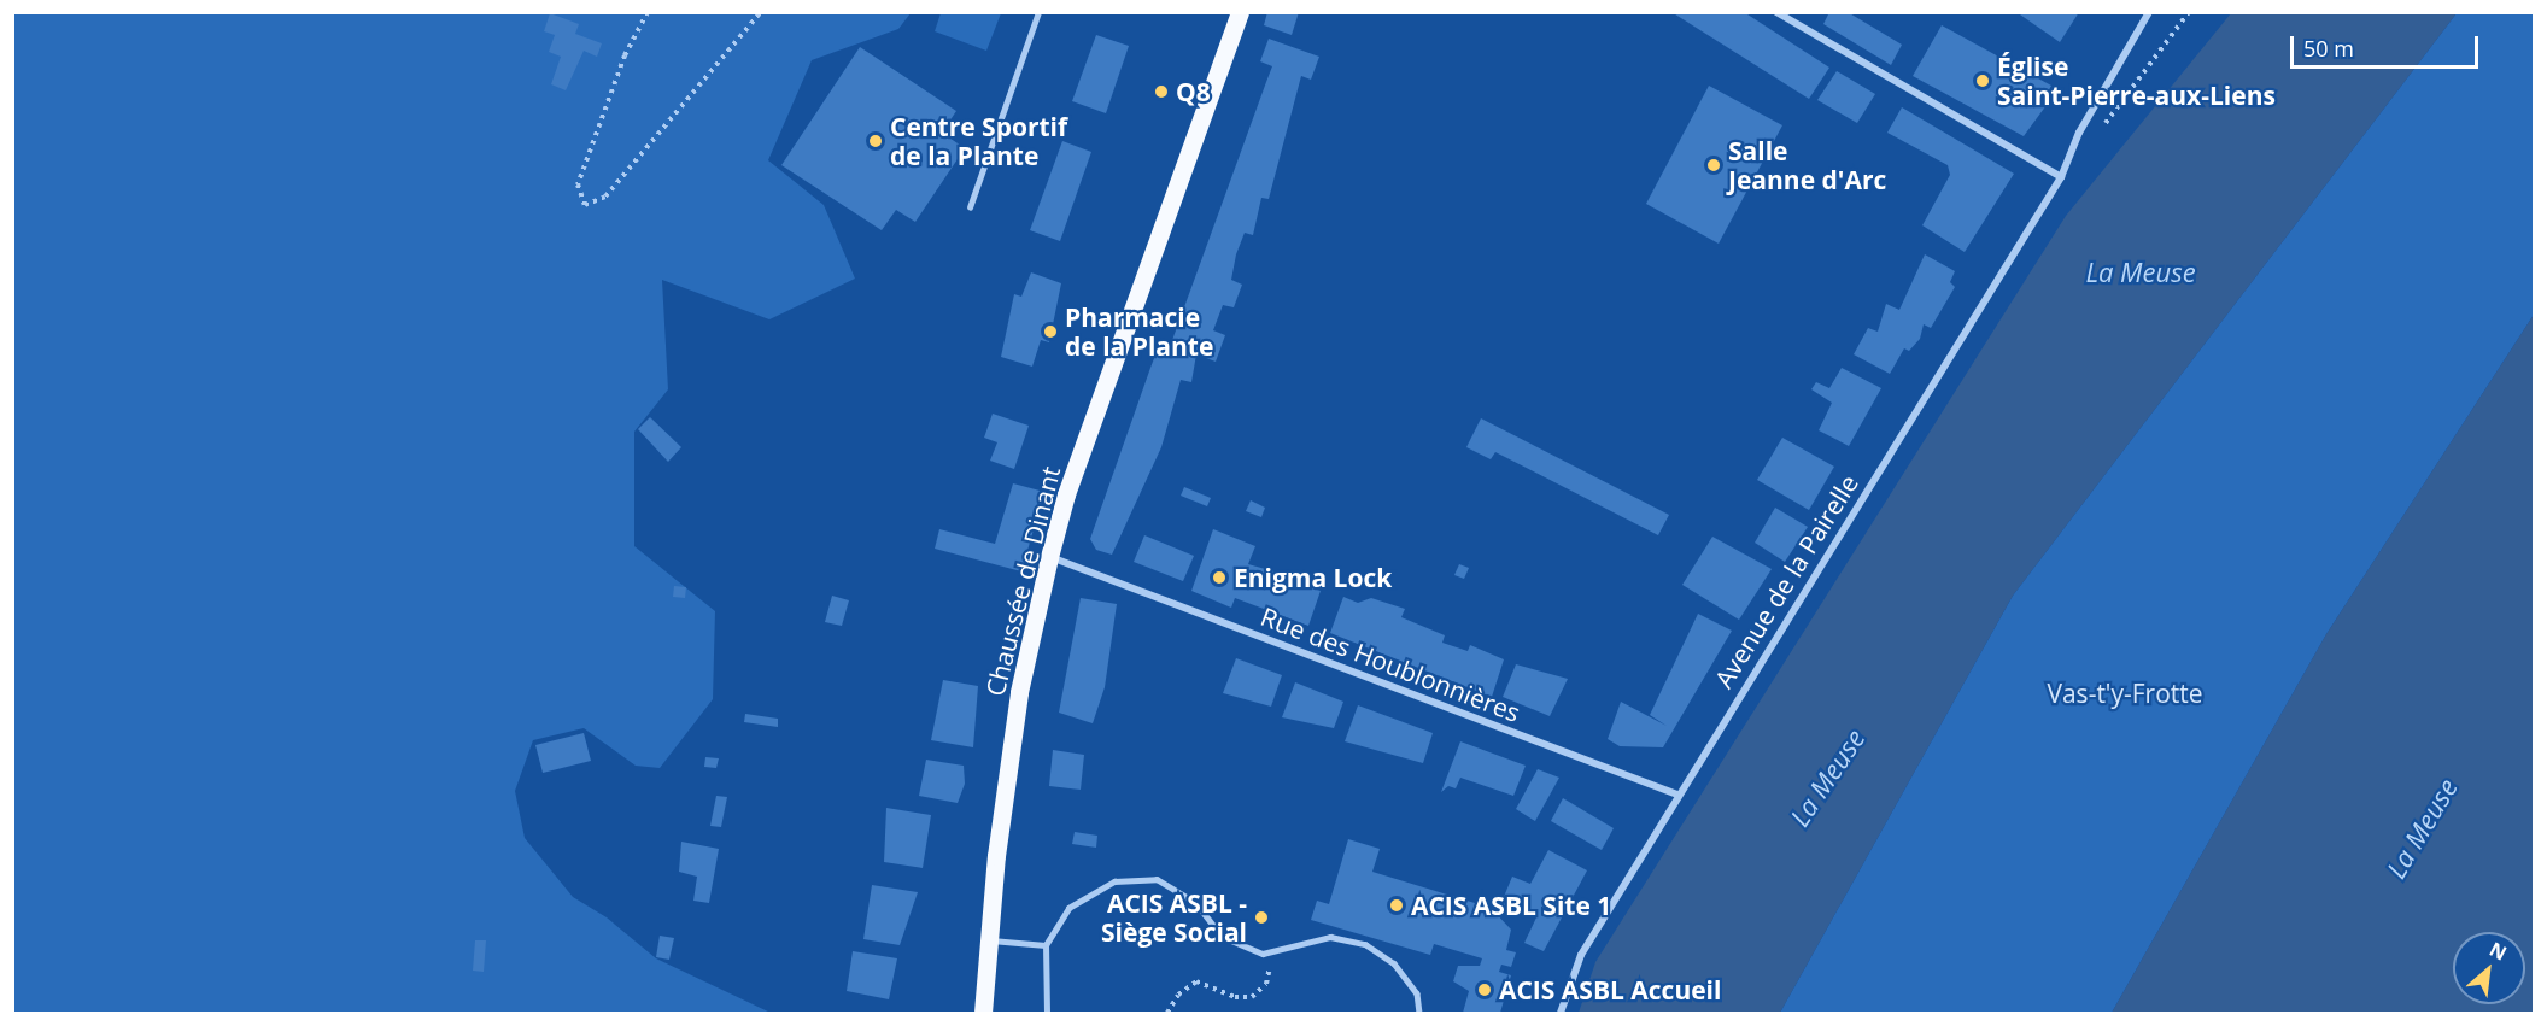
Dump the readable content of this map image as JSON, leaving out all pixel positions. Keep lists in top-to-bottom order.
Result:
{
  "streets": {
    "main road": ["Chaussée de Dinant"],
    "street": ["Avenue de la Pairelle", "Rue des Houblonnières"]
  },
  "crossings": [
    ["Chaussée de Dinant", "Rue des Houblonnières"],
    ["Avenue de la Pairelle", "Rue des Houblonnières"]
  ],
  "water": ["La Meuse"],
  "parks": ["Vas-t'y-Frotte"],
  "places": [
    "Église Saint-Pierre-aux-Liens",
    "Q8",
    "Centre Sportif de la Plante",
    "Salle Jeanne d'Arc",
    "Pharmacie de la Plante",
    "Enigma Lock",
    "ACIS ASBL Site 1",
    "ACIS ASBL - Siège Social",
    "ACIS ASBL Accueil"
  ],
  "scale_bar": "50 m",
  "north": "top right"
}
